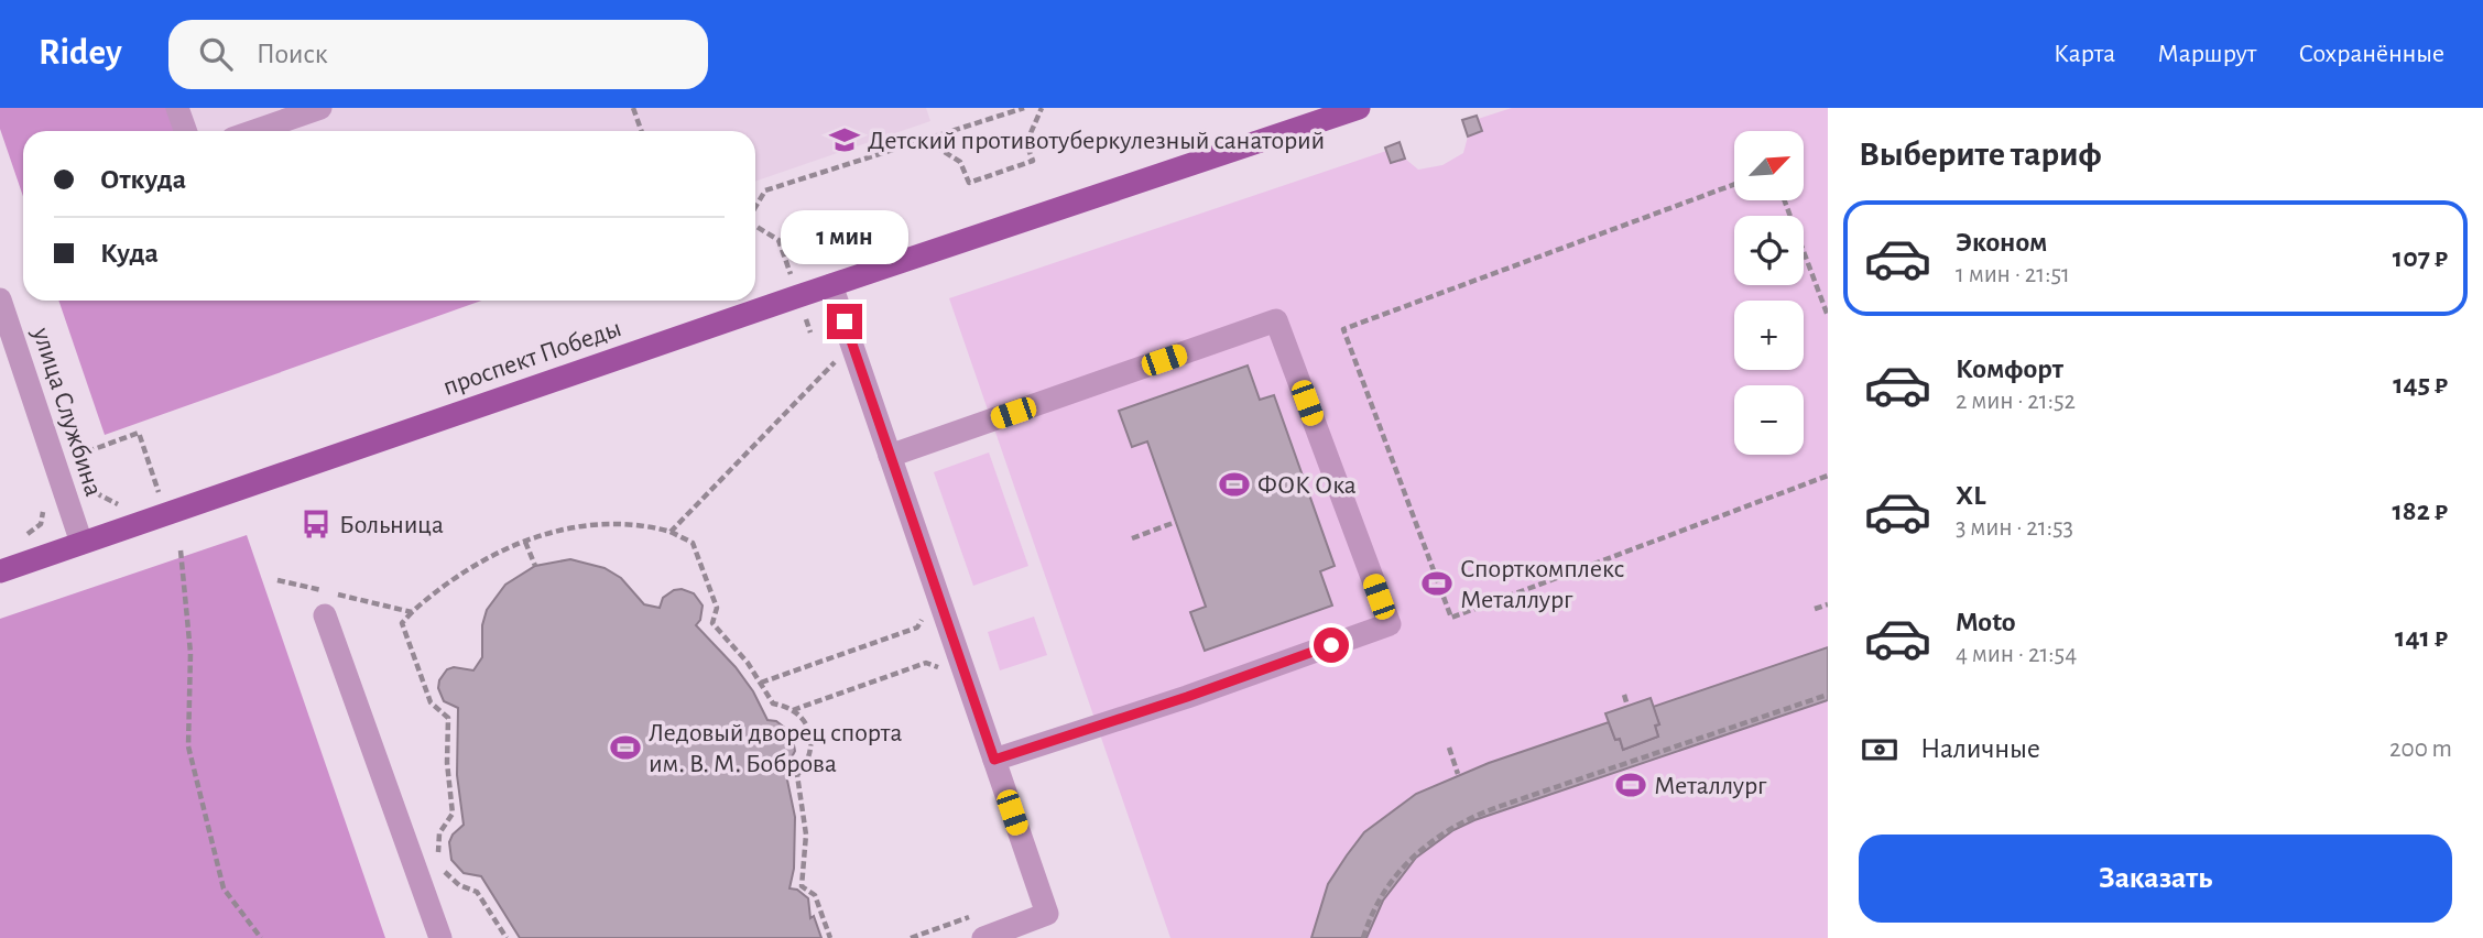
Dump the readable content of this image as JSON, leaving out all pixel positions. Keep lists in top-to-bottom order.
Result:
{
  "streets": {
    "main road": ["проспект Победы"],
    "street": ["улица Службина"]
  },
  "crossings": [
    ["проспект Победы", "улица Службина"]
  ],
  "places": {
    "school or university": ["Детский противотуберкулезный санаторий"],
    "sports": [
      "ФОК Ока",
      "Спорткомплекс Металлург",
      "Ледовый дворец спорта им. В. М. Боброва",
      "Металлург"
    ],
    "bus stop": ["Больница"]
  },
  "north": "top right",
  "page": {
    "header": "Ridey",
    "search": "Поиск",
    "nav": ["Карта", "Маршрут", "Сохранённые"],
    "heading": "Выберите тариф",
    "map_buttons": ["+", "−"],
    "banner": ["Откуда", "Куда"],
    "list": [
      {
        "name": "Эконом",
        "note": "1 мин · 21:51",
        "value": "107 ₽"
      },
      {
        "name": "Комфорт",
        "note": "2 мин · 21:52",
        "value": "145 ₽"
      },
      {
        "name": "XL",
        "note": "3 мин · 21:53",
        "value": "182 ₽"
      },
      {
        "name": "Moto",
        "note": "4 мин · 21:54",
        "value": "141 ₽"
      }
    ],
    "bubble": "1 мин",
    "pay": ["Наличные", "200 m"],
    "buttons": "Заказать"
  }
}
